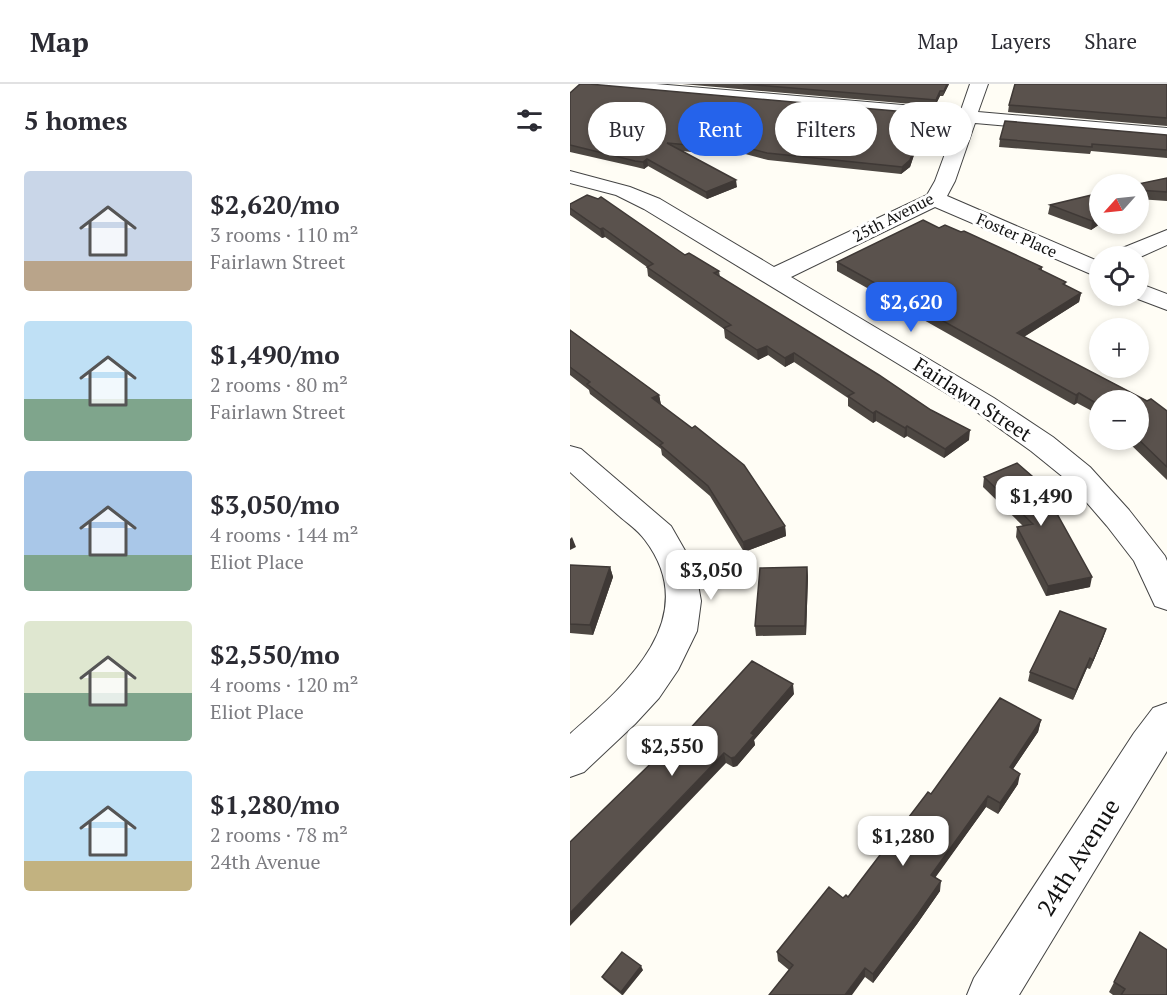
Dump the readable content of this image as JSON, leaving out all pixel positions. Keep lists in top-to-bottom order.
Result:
{
  "streets": {
    "street": [
      "25th Avenue",
      "Foster Place",
      "Fairlawn Street",
      "24th Avenue"
    ]
  },
  "crossings": [
    ["25th Avenue", "Foster Place"],
    ["25th Avenue", "Fairlawn Street"]
  ],
  "north": "bottom left",
  "page": {
    "header": "Map",
    "nav": ["Map", "Layers", "Share"],
    "heading": "5 homes",
    "chip": [
      "Buy",
      "Rent",
      "Filters",
      "New"
    ],
    "list": [
      {
        "name": "$2,620/mo",
        "note": "3 rooms · 110 m² · Fairlawn Street"
      },
      {
        "name": "$1,490/mo",
        "note": "2 rooms · 80 m² · Fairlawn Street"
      },
      {
        "name": "$3,050/mo",
        "note": "4 rooms · 144 m² · Eliot Place"
      },
      {
        "name": "$2,550/mo",
        "note": "4 rooms · 120 m² · Eliot Place"
      },
      {
        "name": "$1,280/mo",
        "note": "2 rooms · 78 m² · 24th Avenue"
      }
    ],
    "map_buttons": ["+", "−"],
    "price": [
      "$2,620",
      "$1,490",
      "$3,050",
      "$2,550",
      "$1,280"
    ]
  }
}
